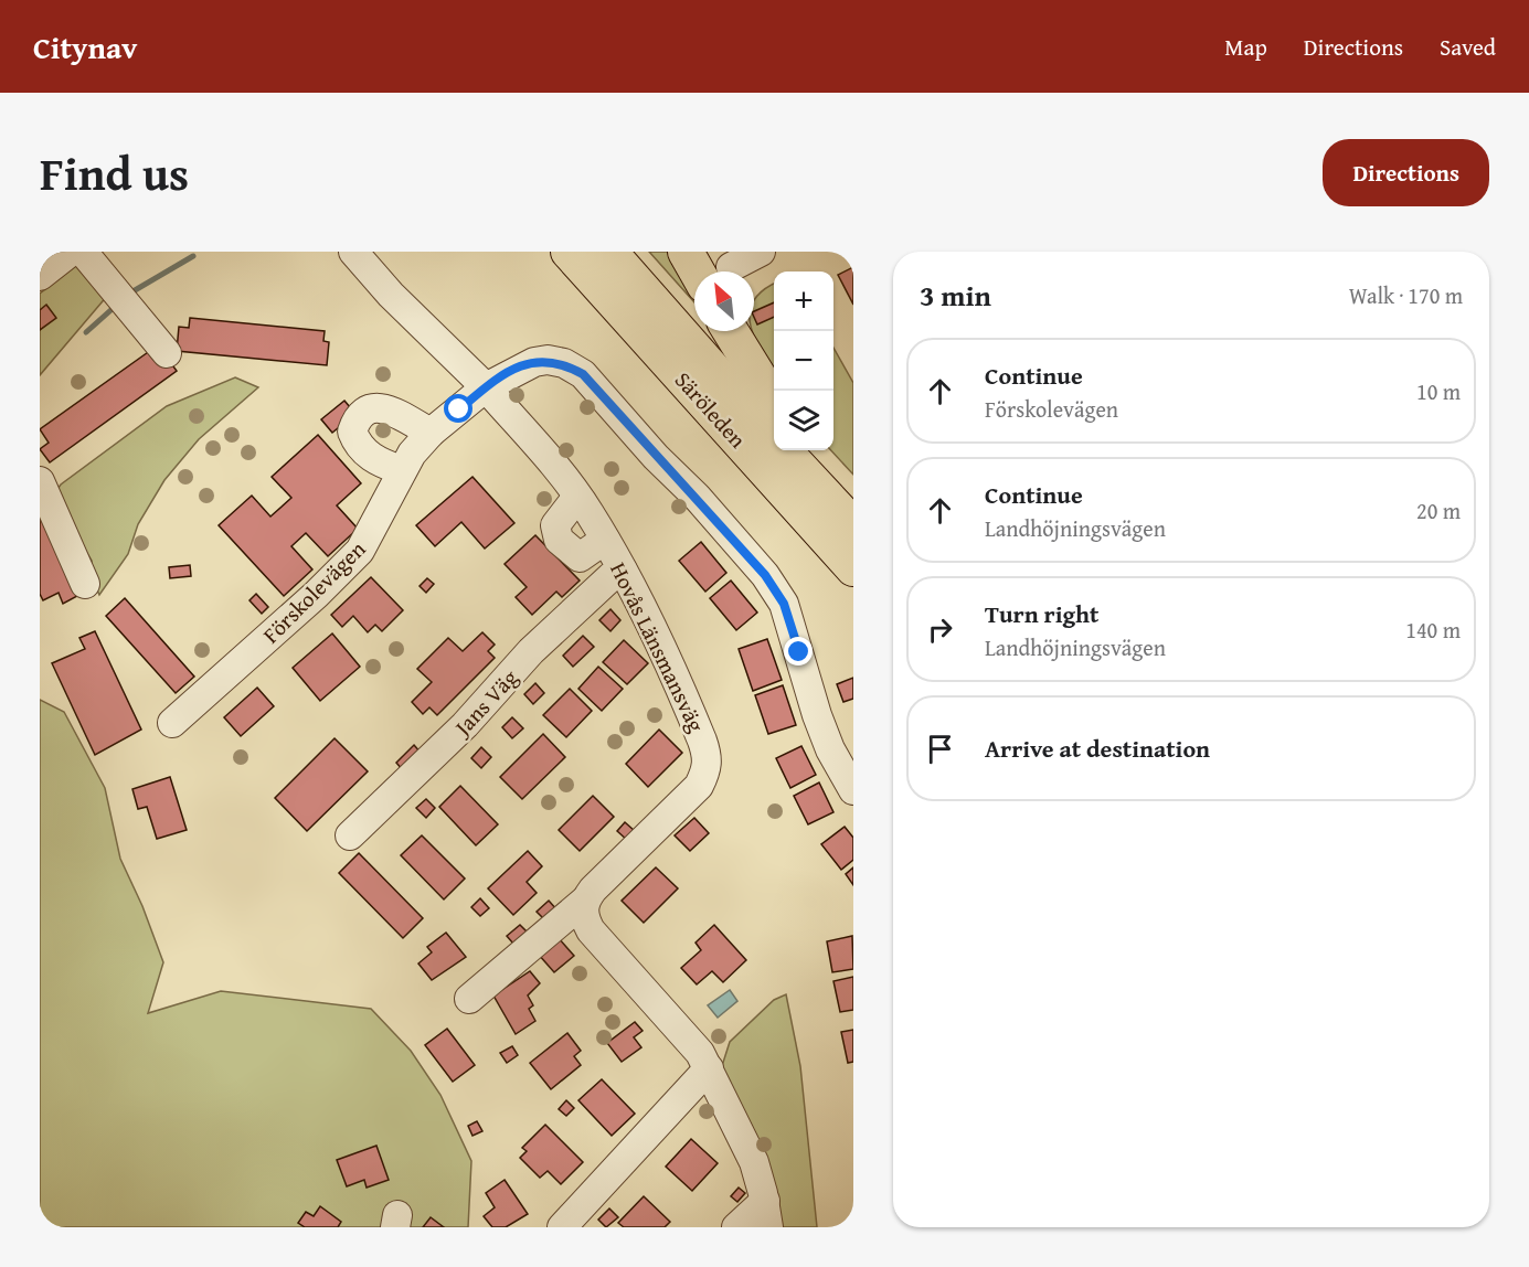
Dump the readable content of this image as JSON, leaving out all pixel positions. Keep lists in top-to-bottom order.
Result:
{
  "streets": {
    "main road": ["Säröleden"],
    "street": ["Förskolevägen", "Hovås Länsmansväg", "Jans Väg"]
  },
  "crossings": [
    ["Förskolevägen", "Hovås Länsmansväg"],
    ["Hovås Länsmansväg", "Jans Väg"]
  ],
  "north": "top left",
  "page": {
    "header": "Citynav",
    "nav": ["Map", "Directions", "Saved"],
    "title": "Find us",
    "buttons": "Directions",
    "heading": ["3 min", "Walk · 170 m"],
    "map_buttons": ["+", "−"],
    "list": [
      ["Continue", "Förskolevägen", "10 m"],
      ["Continue", "Landhöjningsvägen", "20 m"],
      ["Turn right", "Landhöjningsvägen", "140 m"],
      "Arrive at destination"
    ]
  }
}
